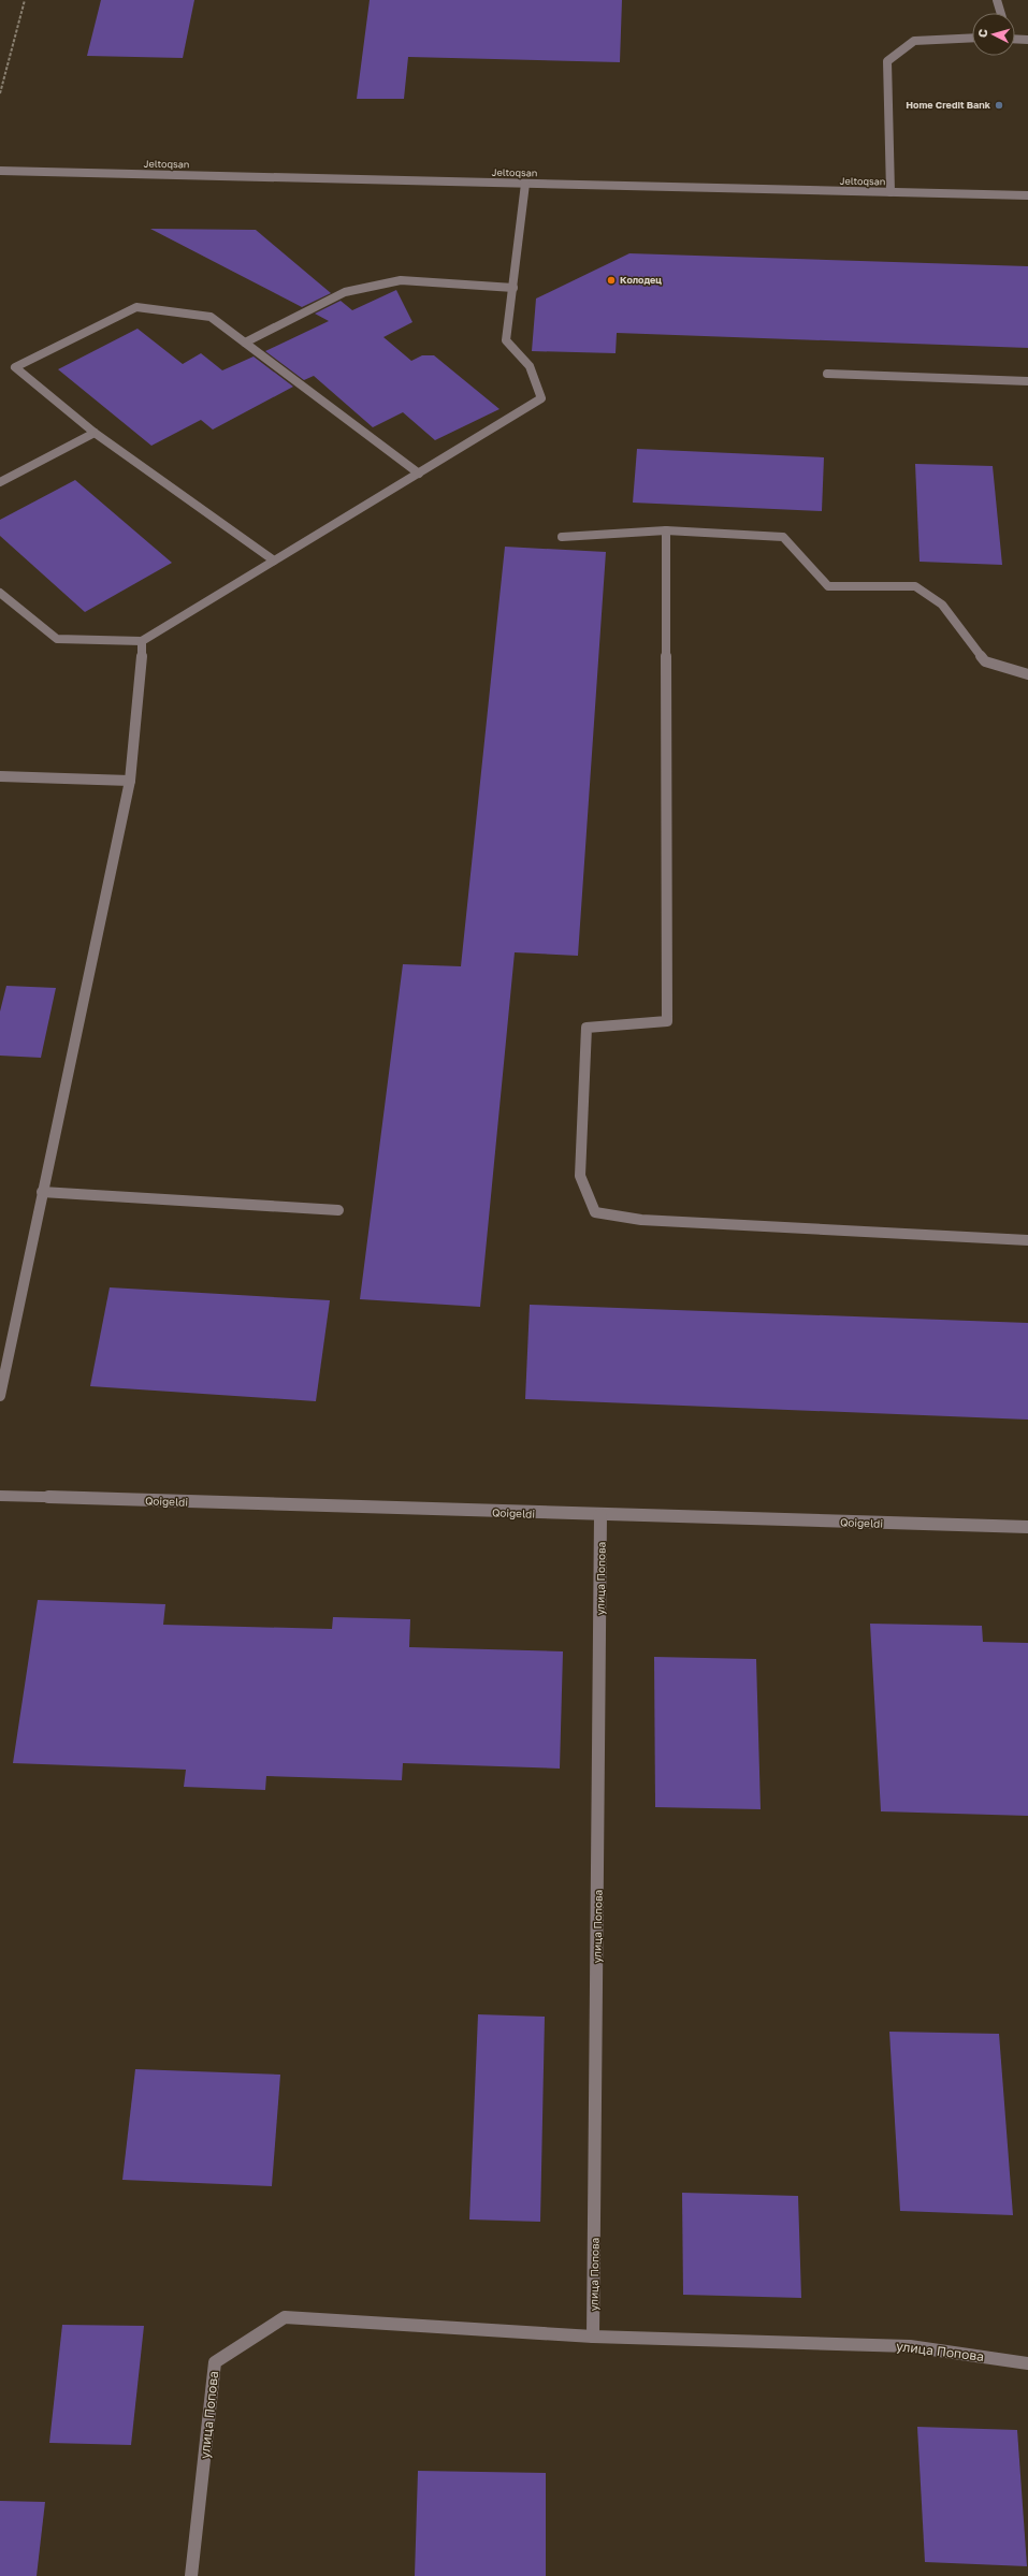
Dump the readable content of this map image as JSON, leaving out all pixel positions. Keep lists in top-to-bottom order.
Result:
{
  "streets": {
    "street": ["Jeltoqsan", "Qoigeldi", "улица Попова"]
  },
  "crossings": [
    ["Qoigeldi", "улица Попова"]
  ],
  "places": ["Home Credit Bank", "Колодец"],
  "north": "left"
}
